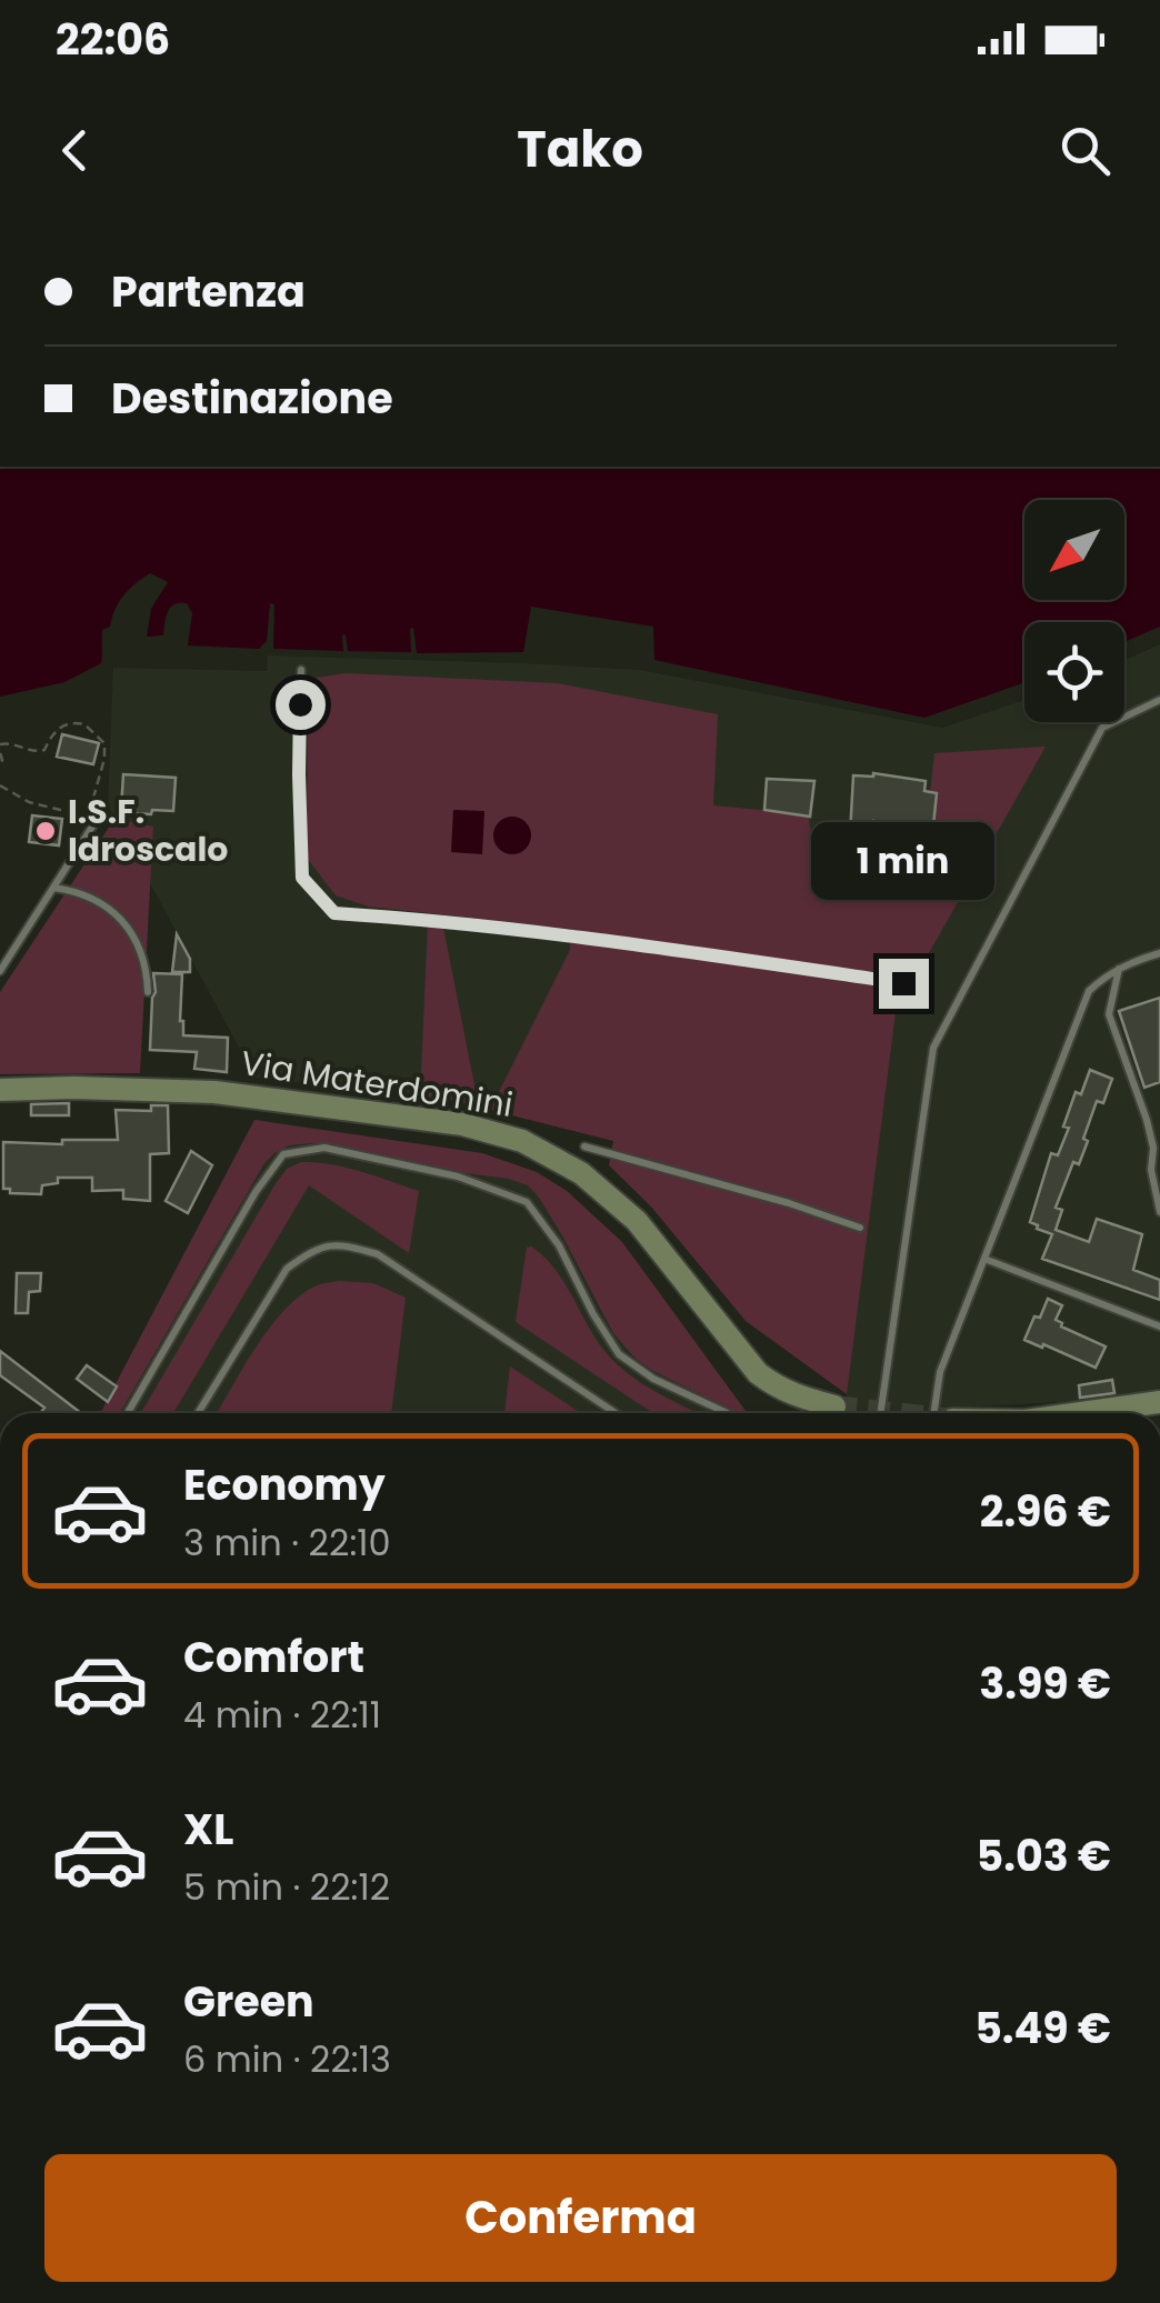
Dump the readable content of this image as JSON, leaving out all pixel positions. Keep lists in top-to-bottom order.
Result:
{
  "streets": {
    "street": ["Via Materdomini"]
  },
  "places": ["I.S.F. Idroscalo"],
  "north": "bottom left",
  "page": {
    "status": "22:06",
    "header": "Tako",
    "banner": ["Partenza", "Destinazione"],
    "bubble": "1 min",
    "list": [
      {
        "name": "Economy",
        "note": "3 min · 22:10",
        "value": "2.96 €"
      },
      {
        "name": "Comfort",
        "note": "4 min · 22:11",
        "value": "3.99 €"
      },
      {
        "name": "XL",
        "note": "5 min · 22:12",
        "value": "5.03 €"
      },
      {
        "name": "Green",
        "note": "6 min · 22:13",
        "value": "5.49 €"
      }
    ],
    "buttons": "Conferma"
  }
}
